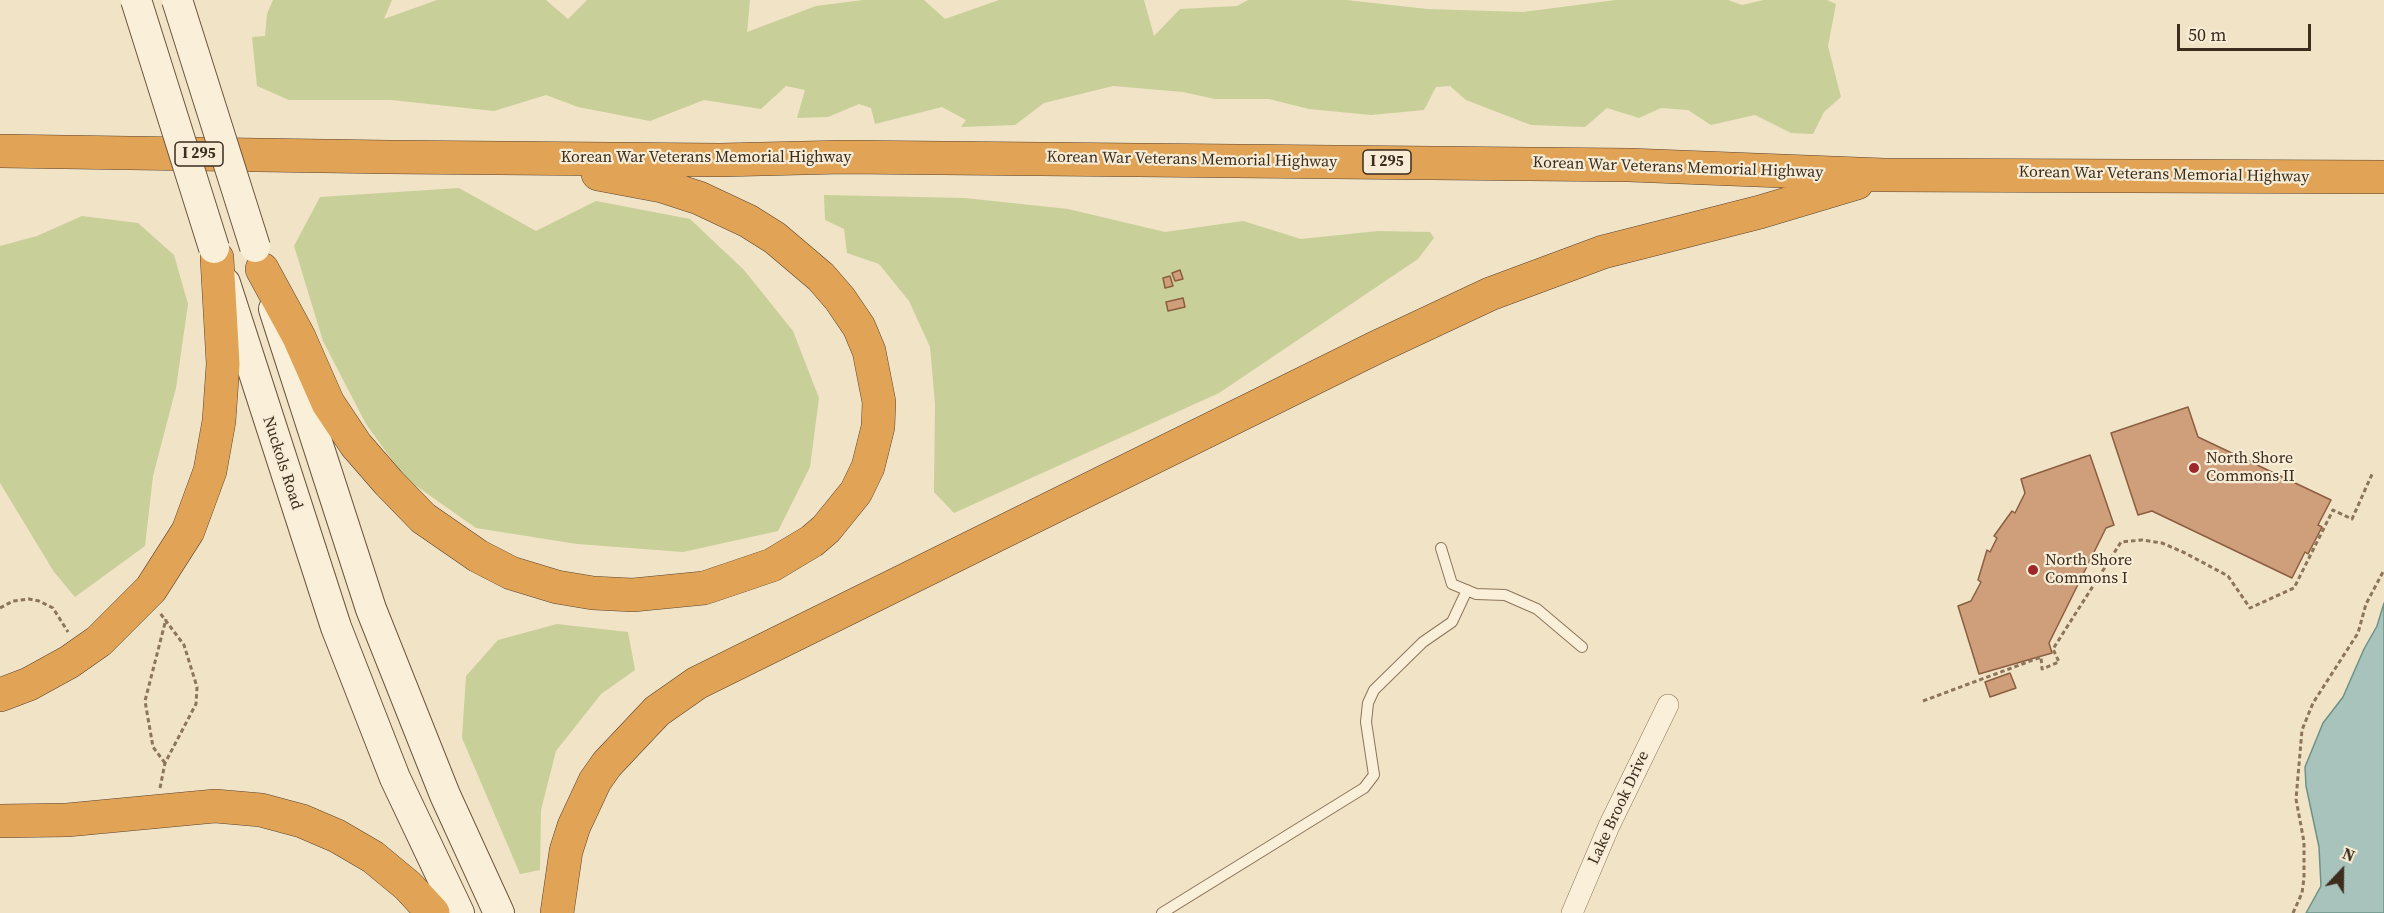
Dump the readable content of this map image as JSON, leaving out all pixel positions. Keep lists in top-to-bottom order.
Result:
{
  "streets": {
    "highway": ["I 295", "Korean War Veterans Memorial Highway"],
    "main road": ["Nuckols Road"],
    "street": ["Lake Brook Drive"]
  },
  "places": ["North Shore Commons II", "North Shore Commons I"],
  "scale_bar": "50 m",
  "north": "top"
}
